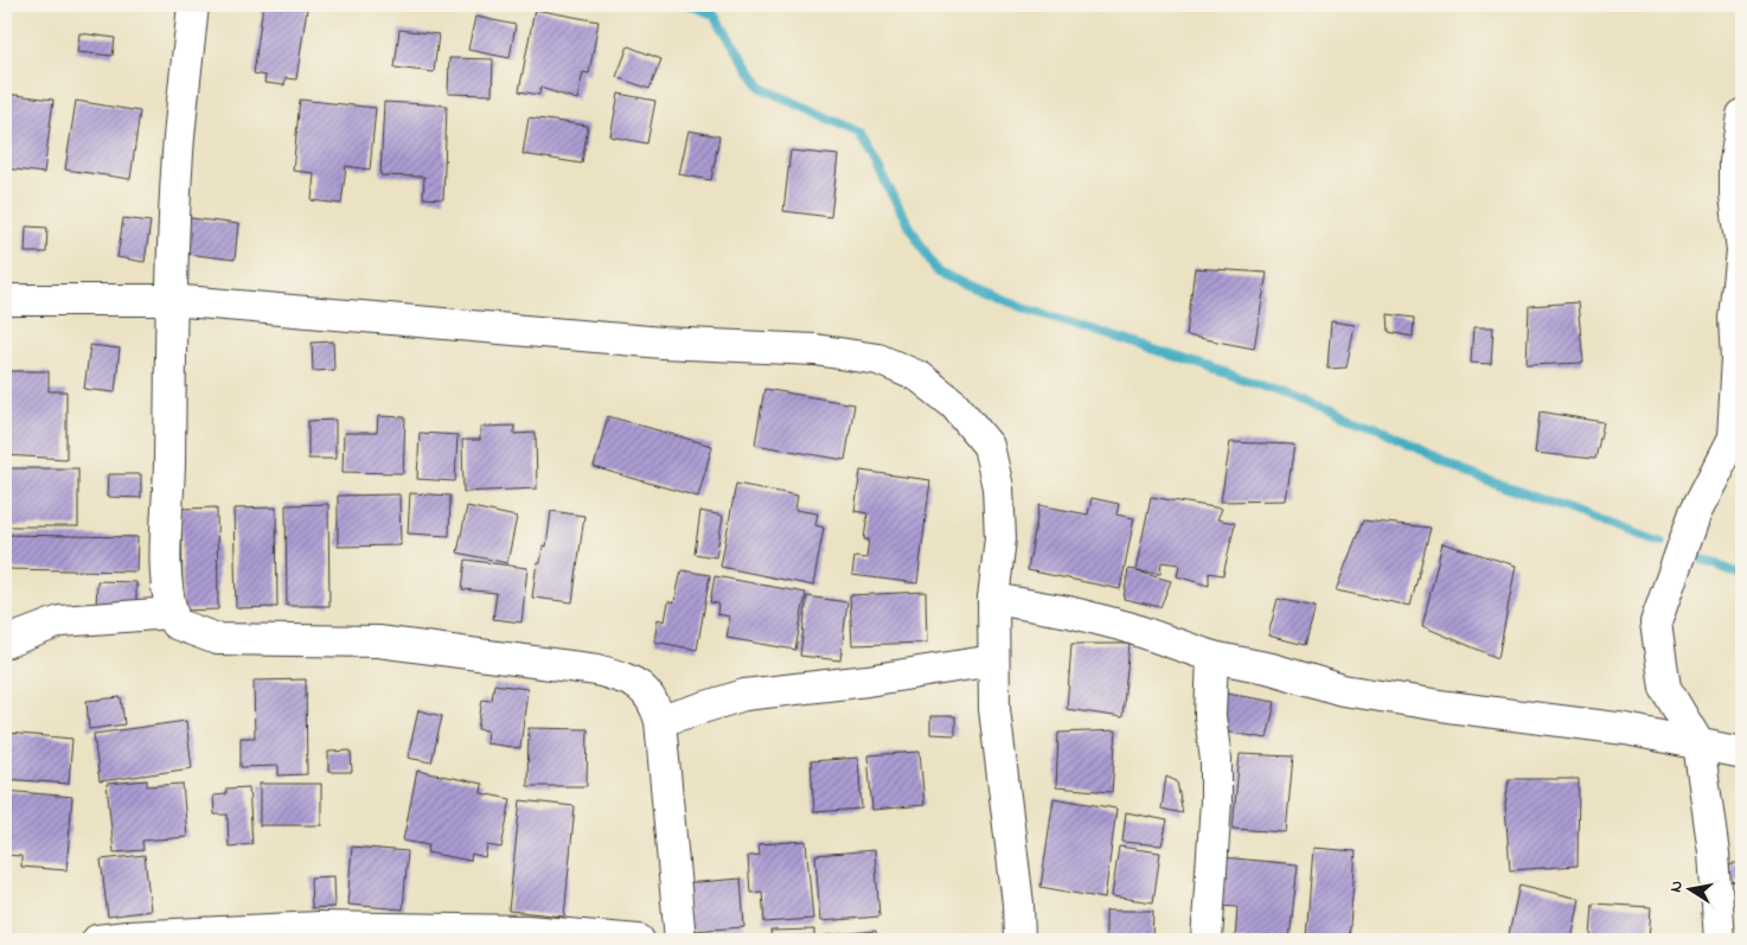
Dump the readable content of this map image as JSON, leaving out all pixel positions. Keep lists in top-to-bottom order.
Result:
{
  "north": "left"
}
